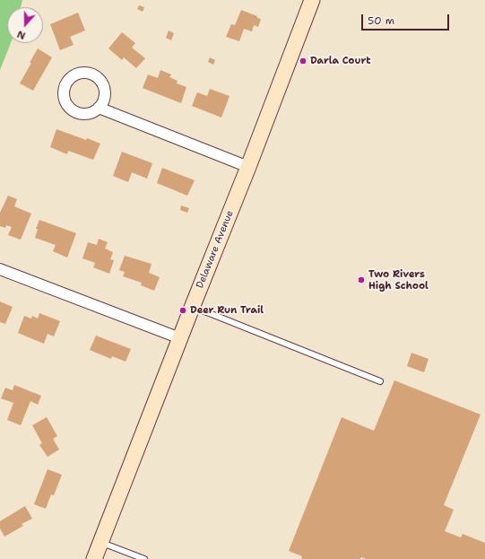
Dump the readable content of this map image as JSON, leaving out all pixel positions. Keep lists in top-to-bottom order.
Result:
{
  "streets": {
    "street": ["Delaware Avenue"]
  },
  "places": ["Darla Court", "Two Rivers High School", "Deer Run Trail"],
  "scale_bar": "50 m",
  "north": "bottom"
}
